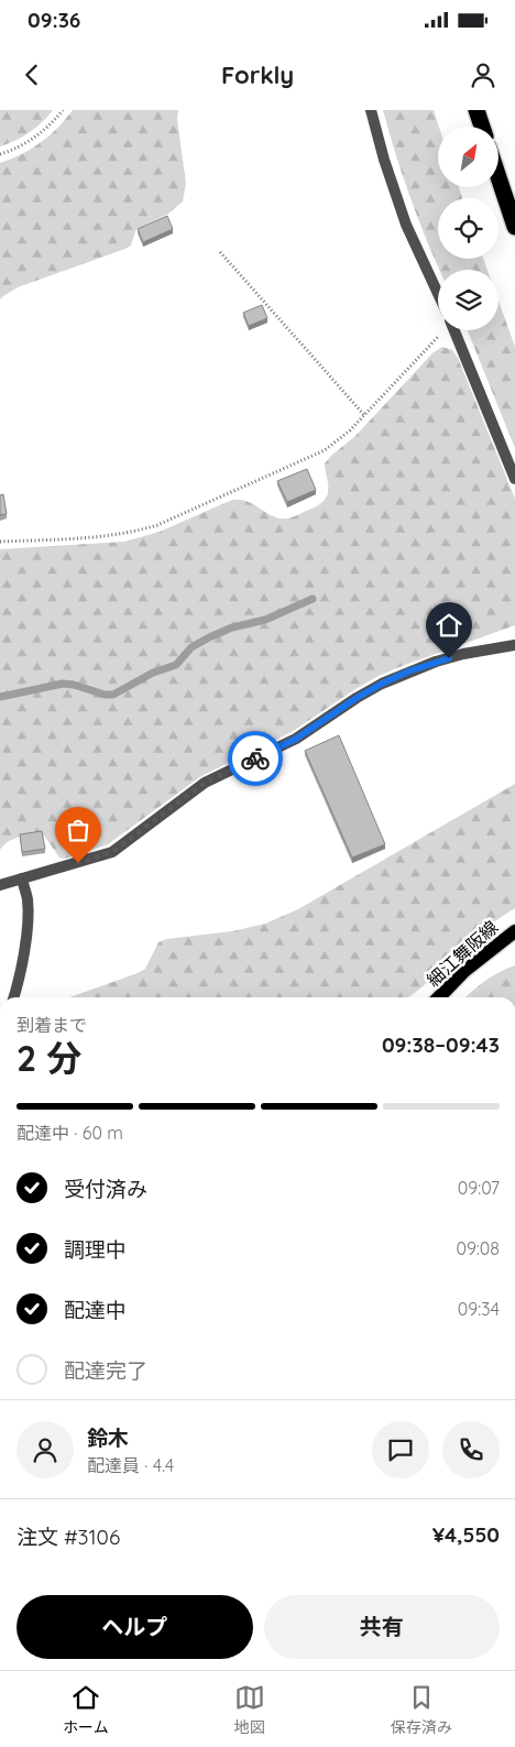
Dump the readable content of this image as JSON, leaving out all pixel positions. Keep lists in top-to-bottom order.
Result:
{
  "streets": {
    "main road": ["細江舞阪線"]
  },
  "north": "top right",
  "page": {
    "status": "09:36",
    "header": "Forkly",
    "heading": ["2 分", "到着まで", "09:38–09:43"],
    "panel": [
      "鈴木",
      "配達員 · 4.4",
      "注文 #3106",
      "¥4,550"
    ],
    "bar": "配達中 · 60 m",
    "list": [
      ["受付済み", "09:07"],
      ["調理中", "09:08"],
      ["配達中", "09:34"],
      "配達完了"
    ],
    "buttons": ["ヘルプ", "共有"],
    "tabs": ["ホーム", "地図", "保存済み"]
  }
}
